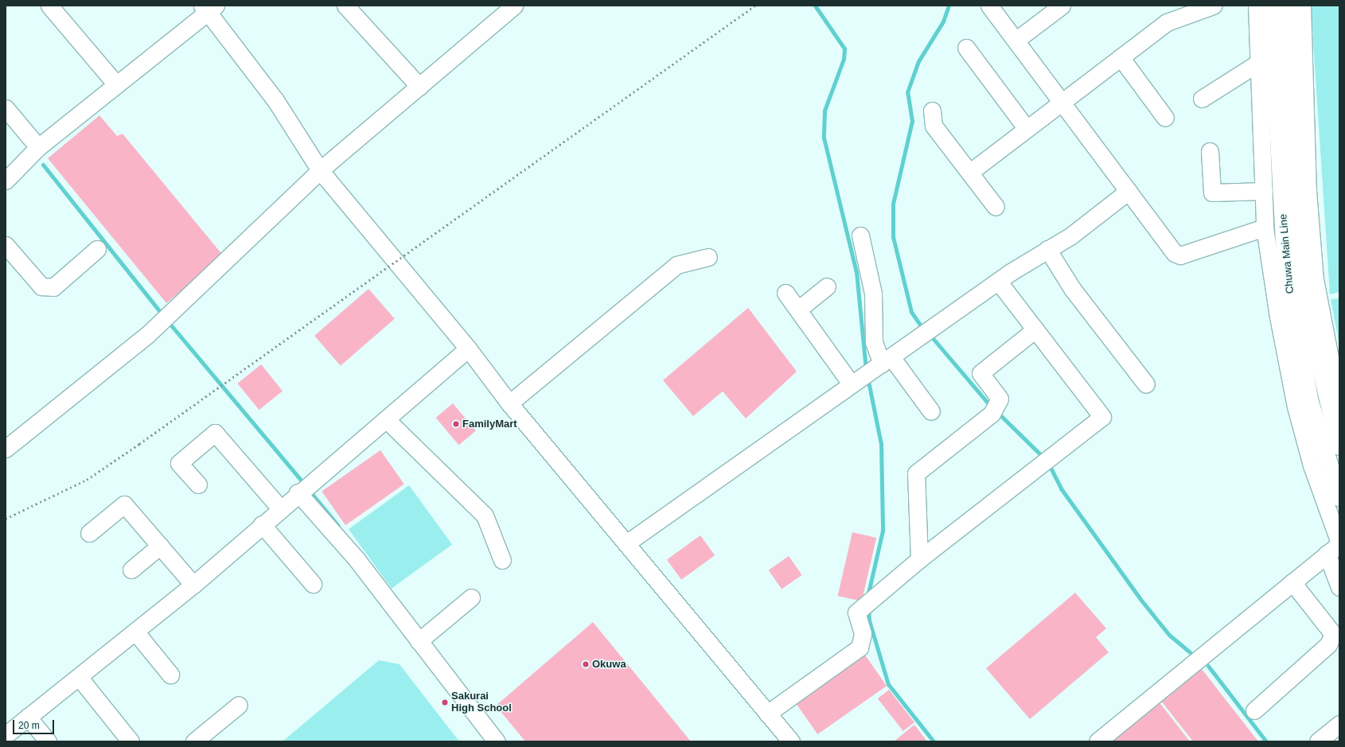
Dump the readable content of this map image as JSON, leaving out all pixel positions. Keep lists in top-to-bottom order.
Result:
{
  "streets": {
    "main road": ["Chuwa Main Line"]
  },
  "places": ["FamilyMart", "Okuwa", "Sakurai High School"],
  "scale_bar": "20 m"
}
